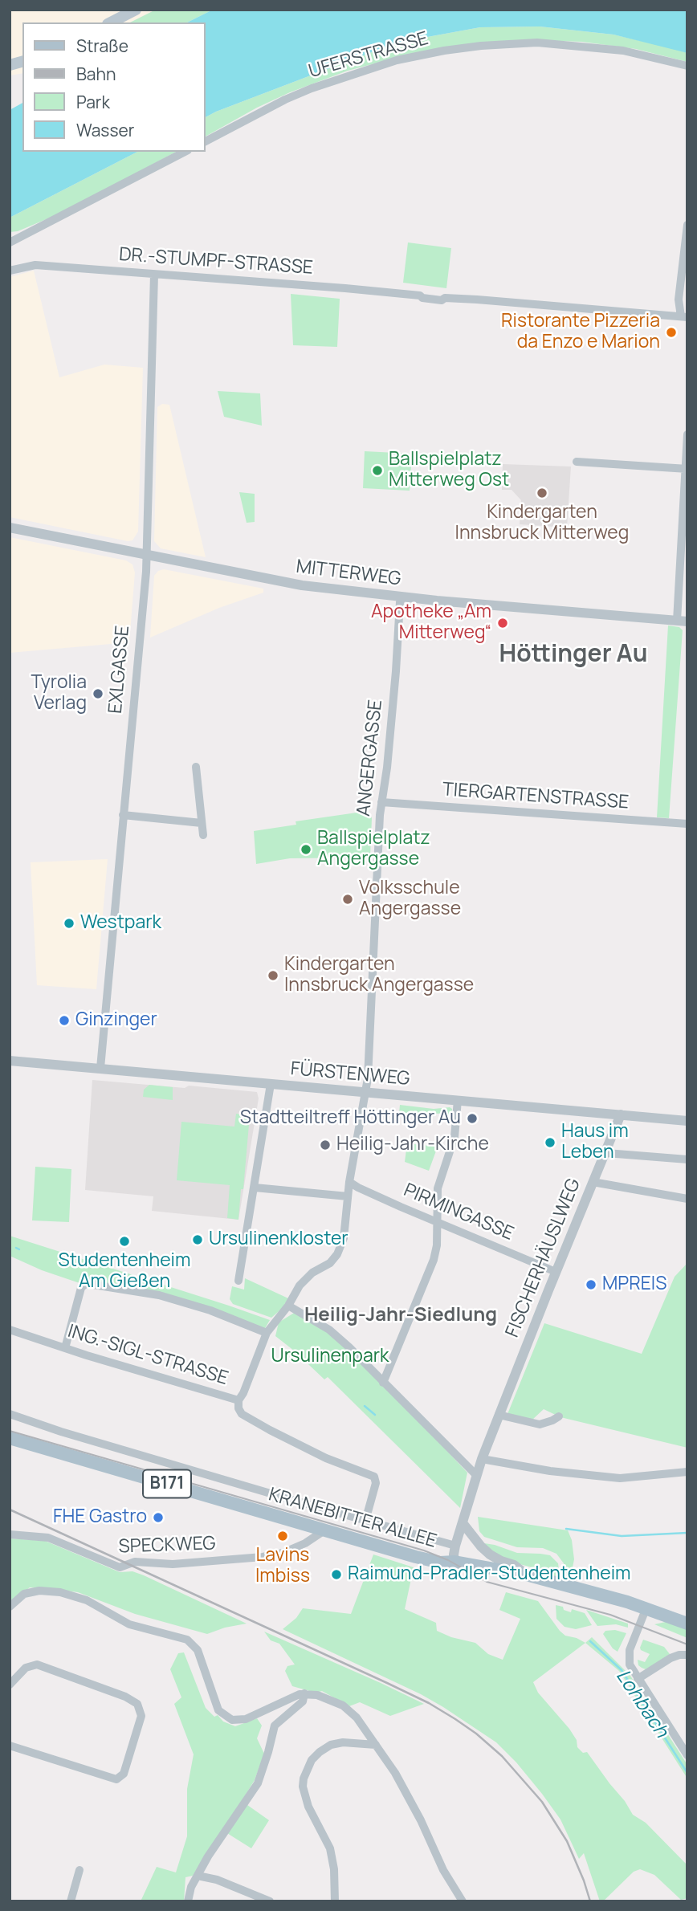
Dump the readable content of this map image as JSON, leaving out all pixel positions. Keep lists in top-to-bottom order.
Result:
{
  "streets": {
    "main road": ["B171", "KRANEBITTER ALLEE"],
    "street": [
      "UFERSTRASSE",
      "DR.-STUMPF-STRASSE",
      "MITTERWEG",
      "EXLGASSE",
      "ANGERGASSE",
      "TIERGARTENSTRASSE",
      "FÜRSTENWEG",
      "PIRMINGASSE",
      "FISCHERHÄUSLWEG",
      "ING.-SIGL-STRASSE",
      "SPECKWEG"
    ]
  },
  "crossings": [
    ["DR.-STUMPF-STRASSE", "EXLGASSE"],
    ["MITTERWEG", "EXLGASSE"],
    ["MITTERWEG", "ANGERGASSE"],
    ["EXLGASSE", "FÜRSTENWEG"],
    ["ANGERGASSE", "TIERGARTENSTRASSE"],
    ["ANGERGASSE", "FÜRSTENWEG"],
    ["ANGERGASSE", "PIRMINGASSE"],
    ["ANGERGASSE", "ING.-SIGL-STRASSE"],
    ["FÜRSTENWEG", "FISCHERHÄUSLWEG"],
    ["PIRMINGASSE", "FISCHERHÄUSLWEG"],
    ["FISCHERHÄUSLWEG", "KRANEBITTER ALLEE"],
    ["ING.-SIGL-STRASSE", "KRANEBITTER ALLEE"],
    ["KRANEBITTER ALLEE", "SPECKWEG"]
  ],
  "districts": ["Höttinger Au", "Heilig-Jahr-Siedlung"],
  "water": ["Lohbach"],
  "parks": ["Ursulinenpark"],
  "places": [
    "Ristorante Pizzeria da Enzo e Marion",
    "Ballspielplatz Mitterweg Ost",
    "Kindergarten Innsbruck Mitterweg",
    "Apotheke „Am Mitterweg“",
    "Tyrolia Verlag",
    "Ballspielplatz Angergasse",
    "Volksschule Angergasse",
    "Westpark",
    "Kindergarten Innsbruck Angergasse",
    "Ginzinger",
    "Stadtteiltreff Höttinger Au",
    "Haus im Leben",
    "Heilig-Jahr-Kirche",
    "Ursulinenkloster",
    "Studentenheim Am Gießen",
    "MPREIS",
    "FHE Gastro",
    "Lavins Imbiss",
    "Raimund-Pradler-Studentenheim"
  ],
  "legend": [
    "Straße",
    "Bahn",
    "Park",
    "Wasser"
  ]
}
